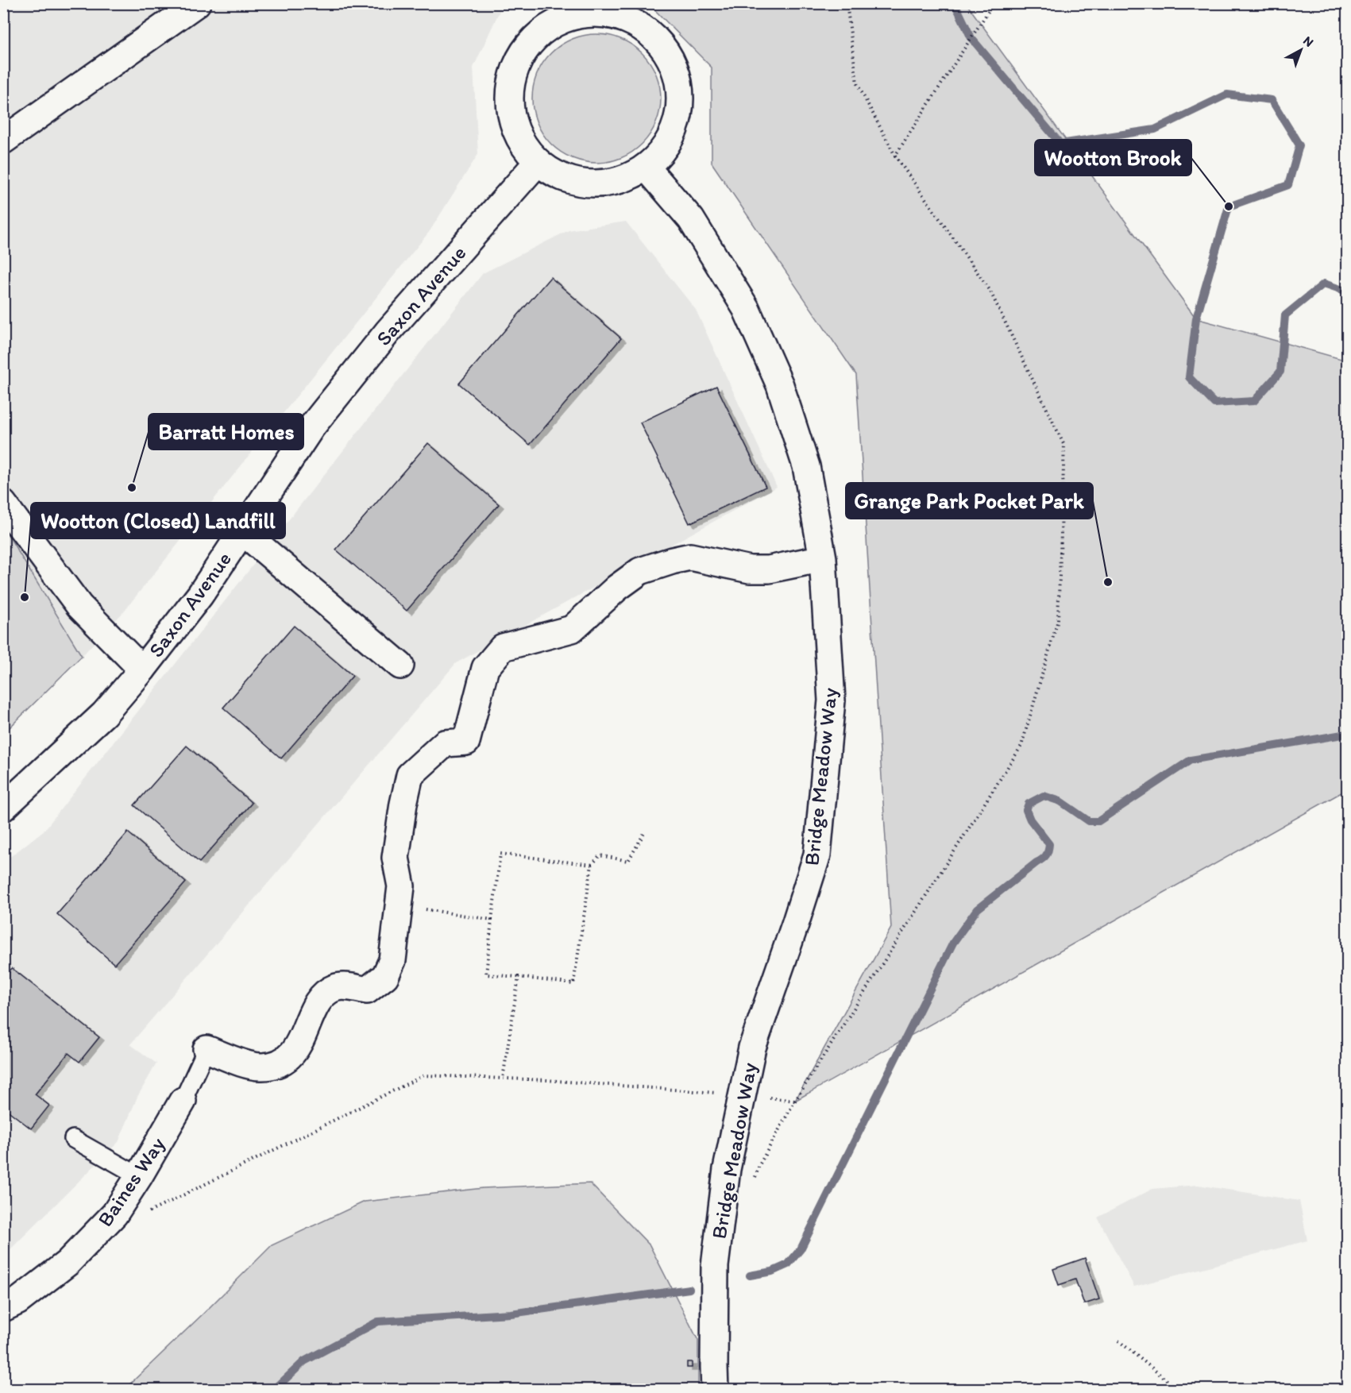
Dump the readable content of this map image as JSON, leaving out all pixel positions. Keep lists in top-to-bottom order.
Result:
{
  "streets": {
    "street": ["Saxon Avenue", "Bridge Meadow Way", "Baines Way"]
  },
  "places": [
    "Wootton Brook",
    "Barratt Homes",
    "Grange Park Pocket Park",
    "Wootton (Closed) Landfill"
  ],
  "north": "top right"
}
